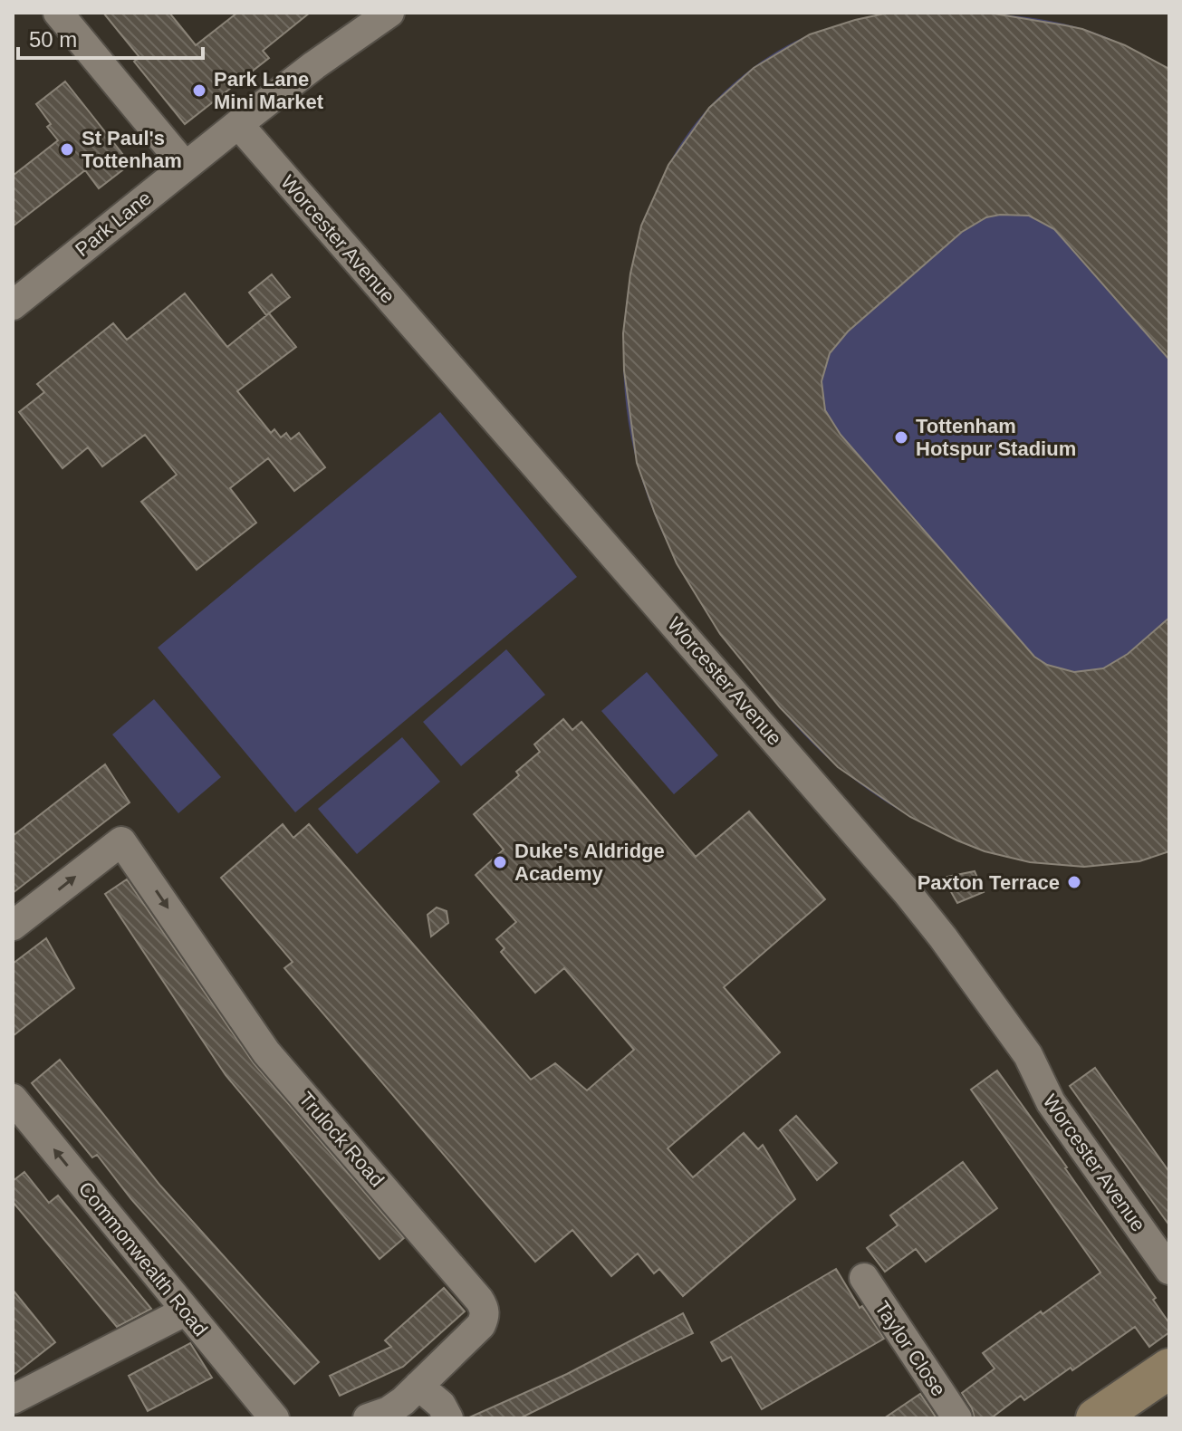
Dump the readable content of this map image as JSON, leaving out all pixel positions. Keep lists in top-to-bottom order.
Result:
{
  "streets": {
    "street": [
      "Park Lane",
      "Worcester Avenue",
      "Trulock Road",
      "Commonwealth Road",
      "Taylor Close"
    ]
  },
  "crossings": [
    ["Park Lane", "Worcester Avenue"]
  ],
  "one_way": ["Commonwealth Road"],
  "places": [
    "Park Lane Mini Market",
    "St Paul's Tottenham",
    "Tottenham Hotspur Stadium",
    "Duke's Aldridge Academy",
    "Paxton Terrace"
  ],
  "scale_bar": "50 m"
}
